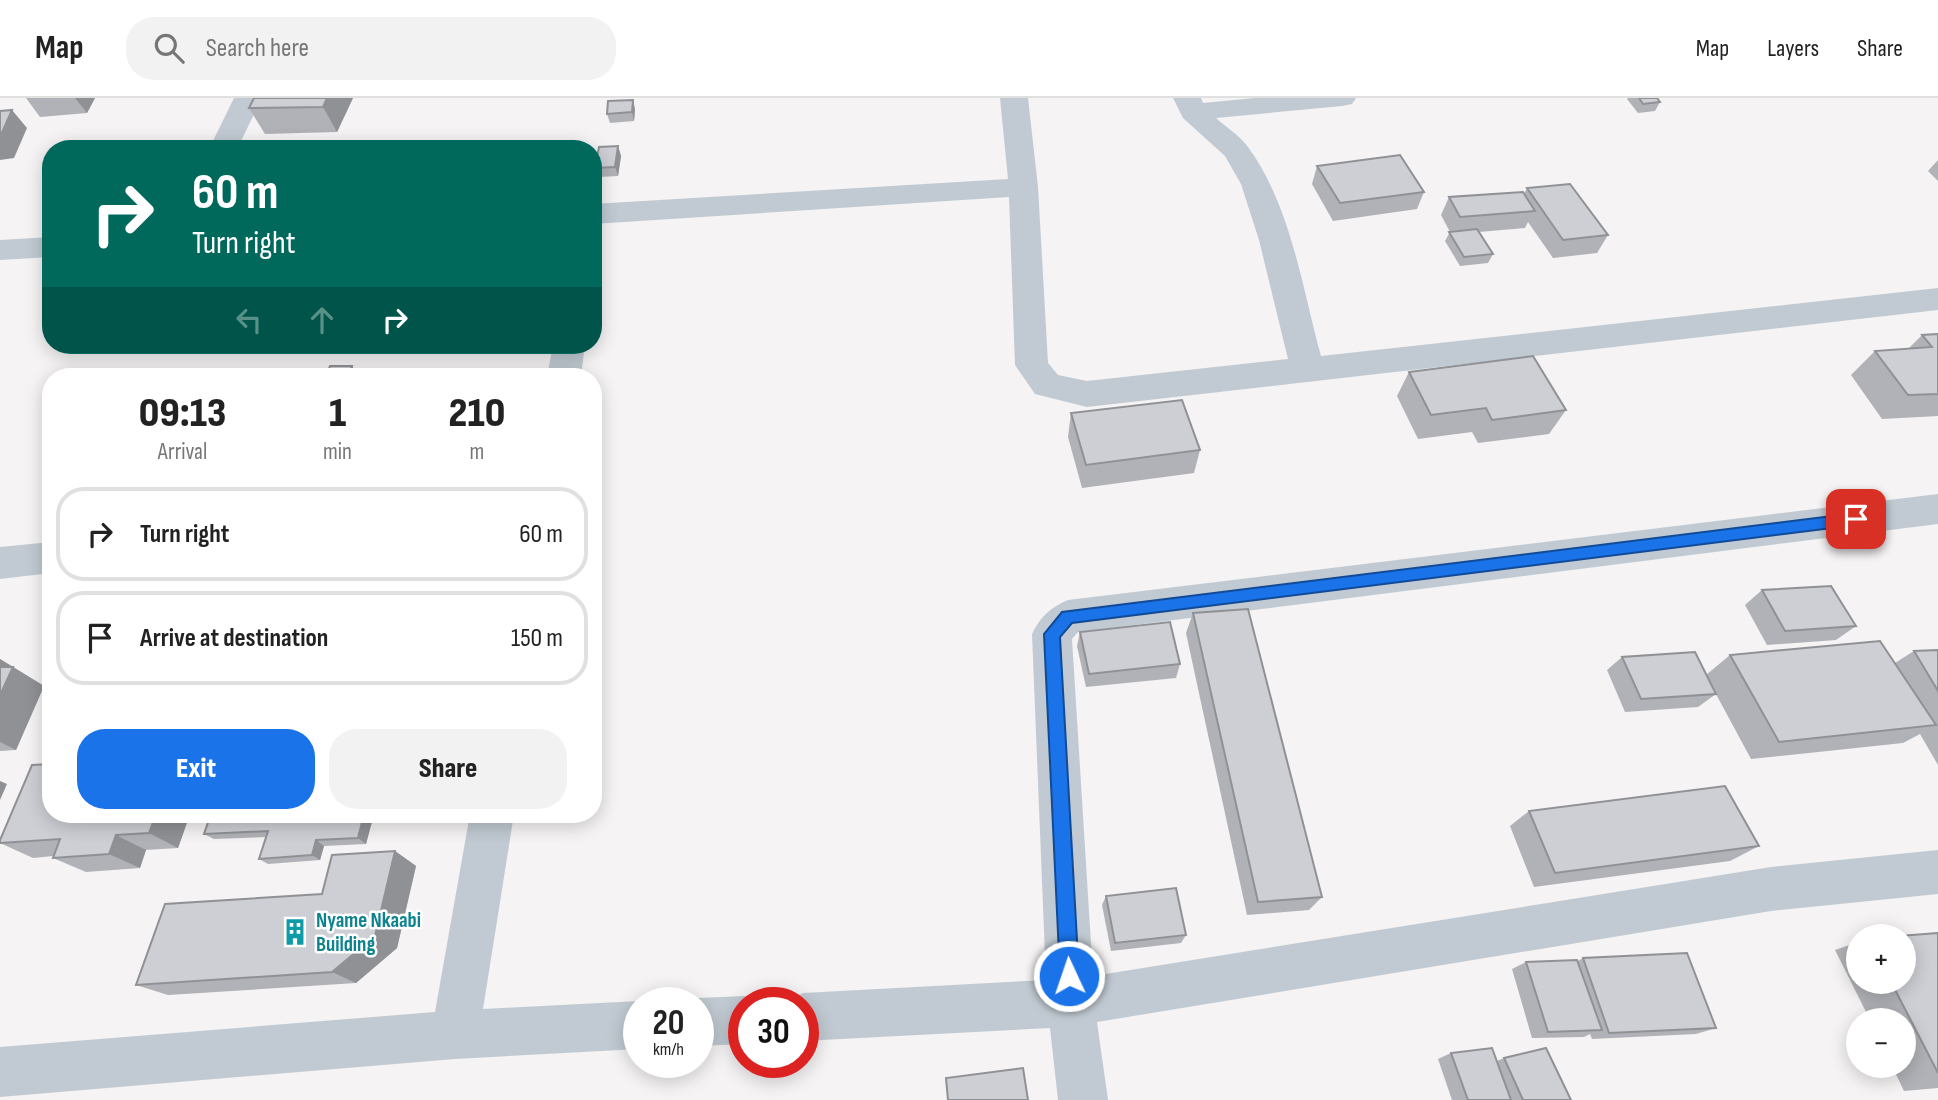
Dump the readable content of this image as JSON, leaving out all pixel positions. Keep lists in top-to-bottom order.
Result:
{
  "places": {
    "building": ["Nyame Nkaabi Building"]
  },
  "page": {
    "header": "Map",
    "search": "Search here",
    "nav": ["Map", "Layers", "Share"],
    "turn": ["60 m", "Turn right"],
    "eta": [
      "09:13",
      "Arrival",
      "1",
      "min",
      "210",
      "m"
    ],
    "list": [
      {
        "name": "Turn right",
        "value": "60 m"
      },
      {
        "name": "Arrive at destination",
        "value": "150 m"
      }
    ],
    "buttons": ["Exit", "Share"],
    "map_buttons": ["+", "−"],
    "speed": "20 km/h",
    "limit": "30"
  }
}
